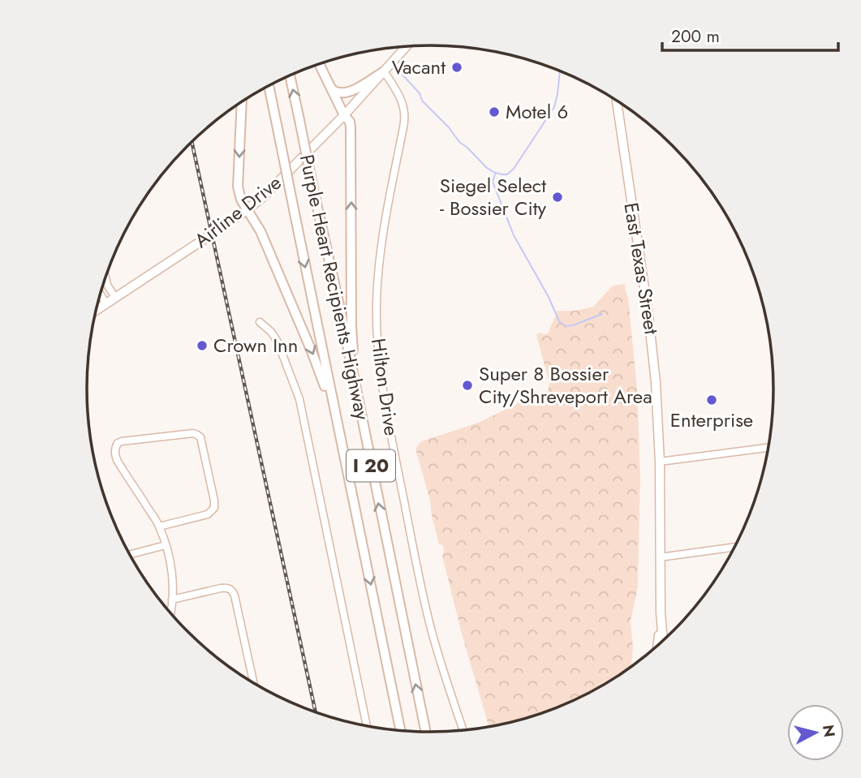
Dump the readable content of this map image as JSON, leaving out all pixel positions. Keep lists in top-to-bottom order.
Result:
{
  "streets": {
    "highway": ["Purple Heart Recipients Highway", "I 20"],
    "main road": ["Airline Drive", "East Texas Street"],
    "street": ["Hilton Drive"]
  },
  "crossings": [
    ["Airline Drive", "Hilton Drive"]
  ],
  "places": [
    "Vacant",
    "Motel 6",
    "Siegel Select - Bossier City",
    "Crown Inn",
    "Super 8 Bossier City/Shreveport Area",
    "Enterprise"
  ],
  "scale_bar": "200 m",
  "north": "right"
}
